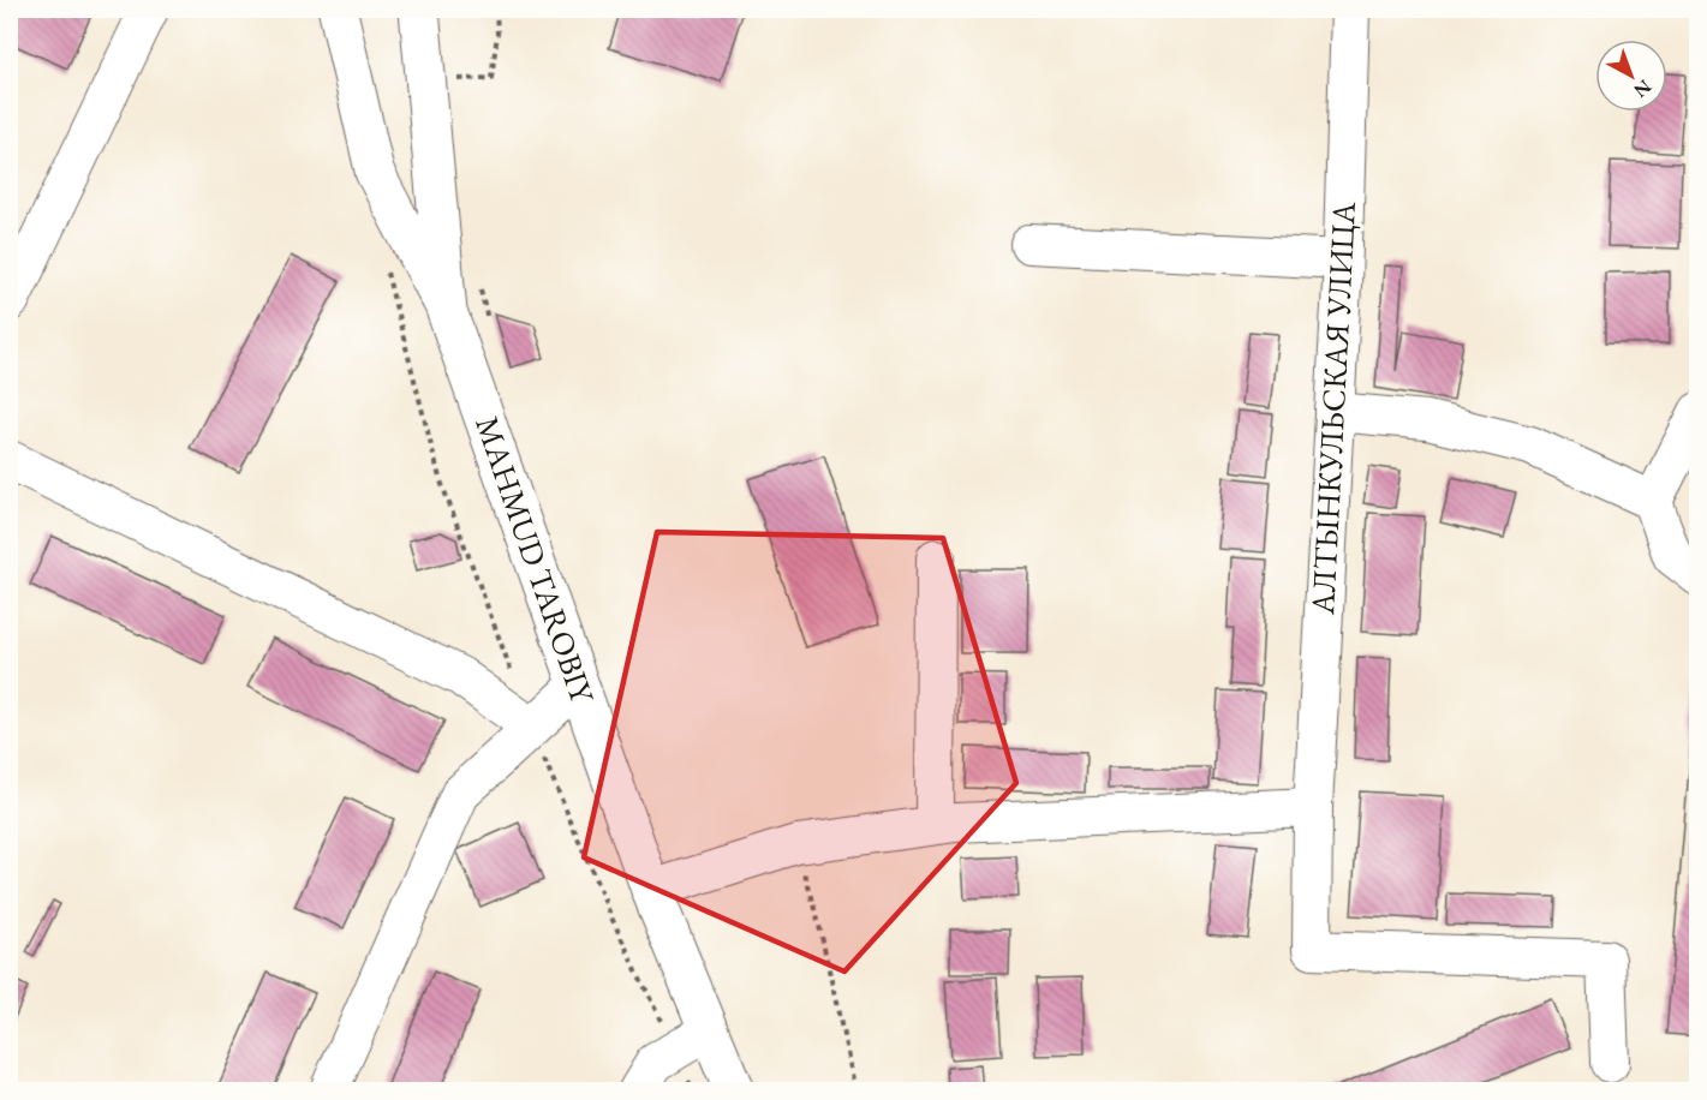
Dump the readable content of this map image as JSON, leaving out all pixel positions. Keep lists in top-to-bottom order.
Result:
{
  "streets": {
    "main road": ["MAHMUD TAROBIY"],
    "street": ["АЛТЫНКУЛЬСКАЯ УЛИЦА"]
  },
  "north": "bottom right"
}
